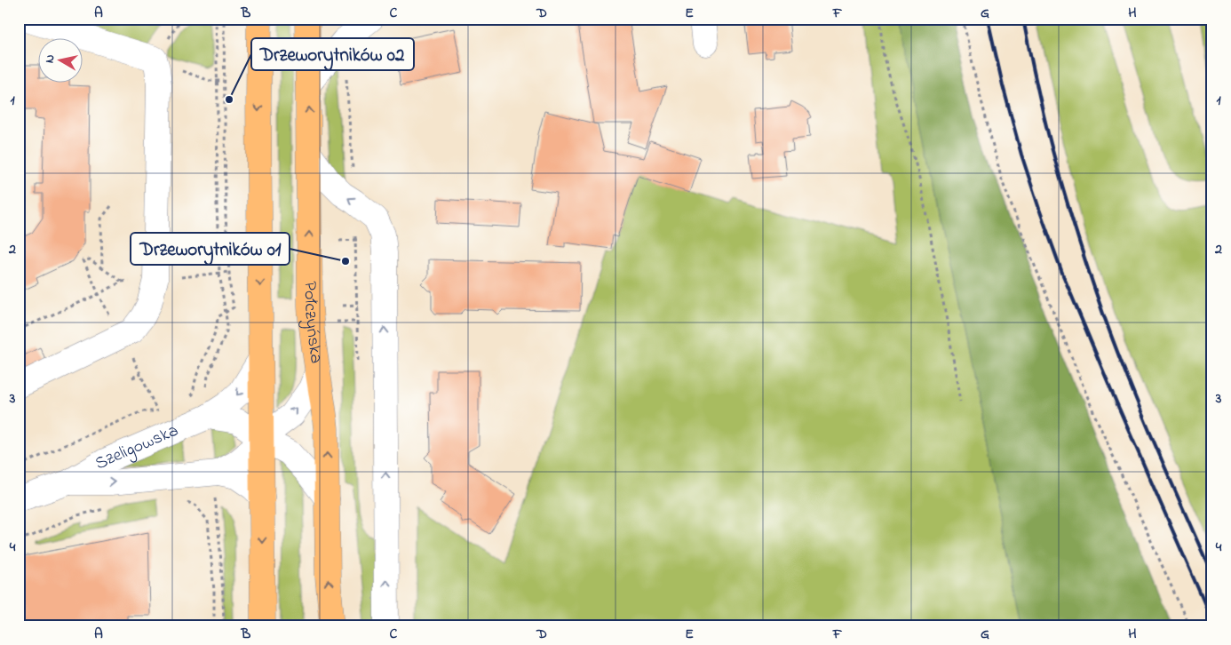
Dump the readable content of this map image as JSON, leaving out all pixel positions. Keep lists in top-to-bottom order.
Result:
{
  "streets": {
    "main road": ["Połczyńska"],
    "street": ["Szeligowska"]
  },
  "crossings": [
    ["Połczyńska", "Szeligowska"]
  ],
  "places": ["Drzeworytników 02", "Drzeworytników 01"],
  "north": "left",
  "grid": {
    "columns": [
      "A",
      "B",
      "C",
      "D",
      "E",
      "F",
      "G",
      "H"
    ],
    "rows": [
      "1",
      "2",
      "3",
      "4"
    ]
  }
}
